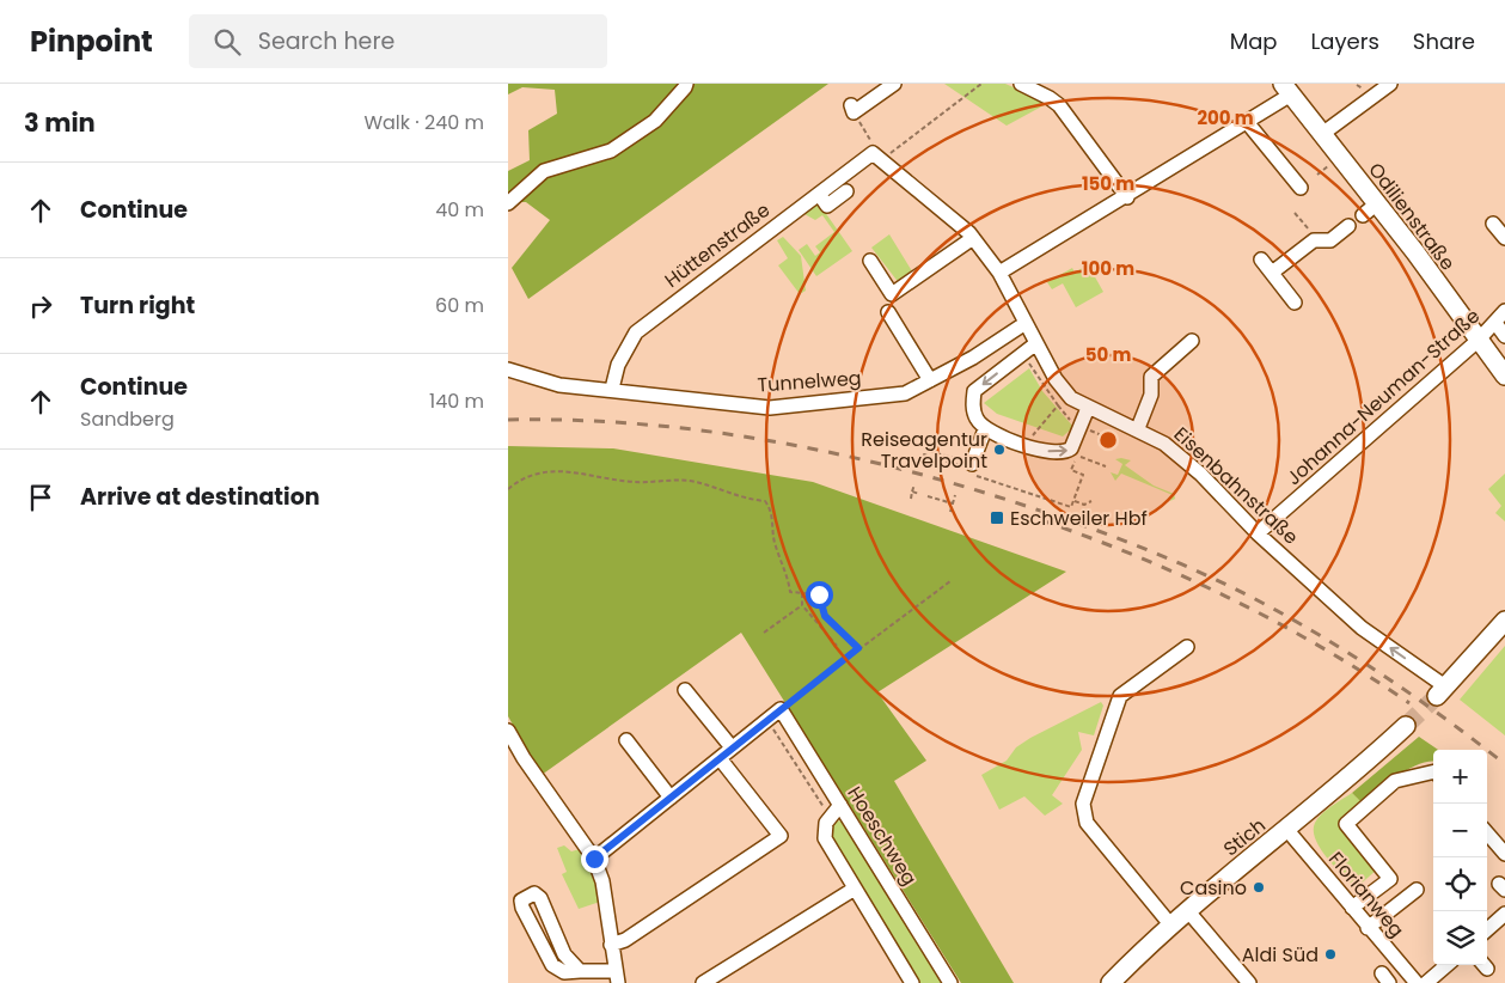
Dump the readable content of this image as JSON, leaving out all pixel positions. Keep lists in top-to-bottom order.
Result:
{
  "streets": {
    "main road": ["Odilienstraße", "Stich"],
    "street": [
      "Hüttenstraße",
      "Tunnelweg",
      "Johanna-Neuman-Straße",
      "Eisenbahnstraße",
      "Hoeschweg",
      "Florianweg"
    ]
  },
  "crossings": [
    ["Odilienstraße", "Johanna-Neuman-Straße"],
    ["Hüttenstraße", "Tunnelweg"],
    ["Hüttenstraße", "Eisenbahnstraße"],
    ["Tunnelweg", "Eisenbahnstraße"],
    ["Johanna-Neuman-Straße", "Eisenbahnstraße"],
    ["Stich", "Florianweg"]
  ],
  "places": {
    "other": ["Reiseagentur Travelpoint", "Casino", "Aldi Süd"],
    "transit": ["Eschweiler Hbf"]
  },
  "page": {
    "header": "Pinpoint",
    "search": "Search here",
    "nav": ["Map", "Layers", "Share"],
    "heading": ["3 min", "Walk · 240 m"],
    "list": [
      ["Continue", "40 m"],
      ["Turn right", "60 m"],
      ["Continue", "Sandberg", "140 m"],
      "Arrive at destination"
    ],
    "map_buttons": ["+", "−"]
  },
  "rings": [
    "200 m",
    "150 m",
    "100 m",
    "50 m"
  ]
}
